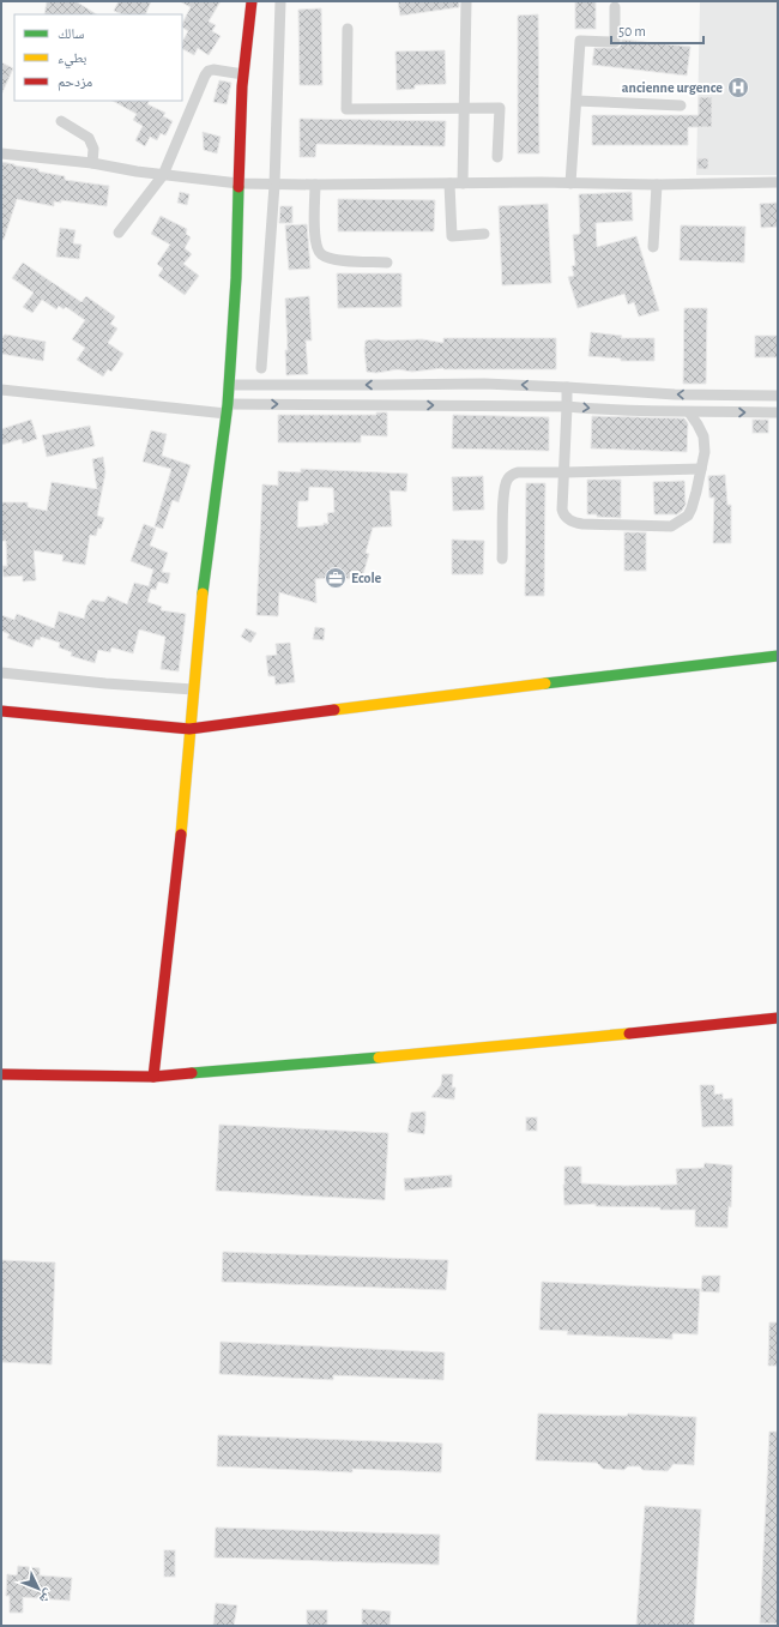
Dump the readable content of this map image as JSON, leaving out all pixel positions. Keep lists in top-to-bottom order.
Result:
{
  "places": {
    "hospital": ["ancienne urgence"],
    "office": ["Ecole"]
  },
  "legend": ["سالك", "بطيء", "مزدحم"],
  "scale_bar": "50 m",
  "north": "bottom right"
}
